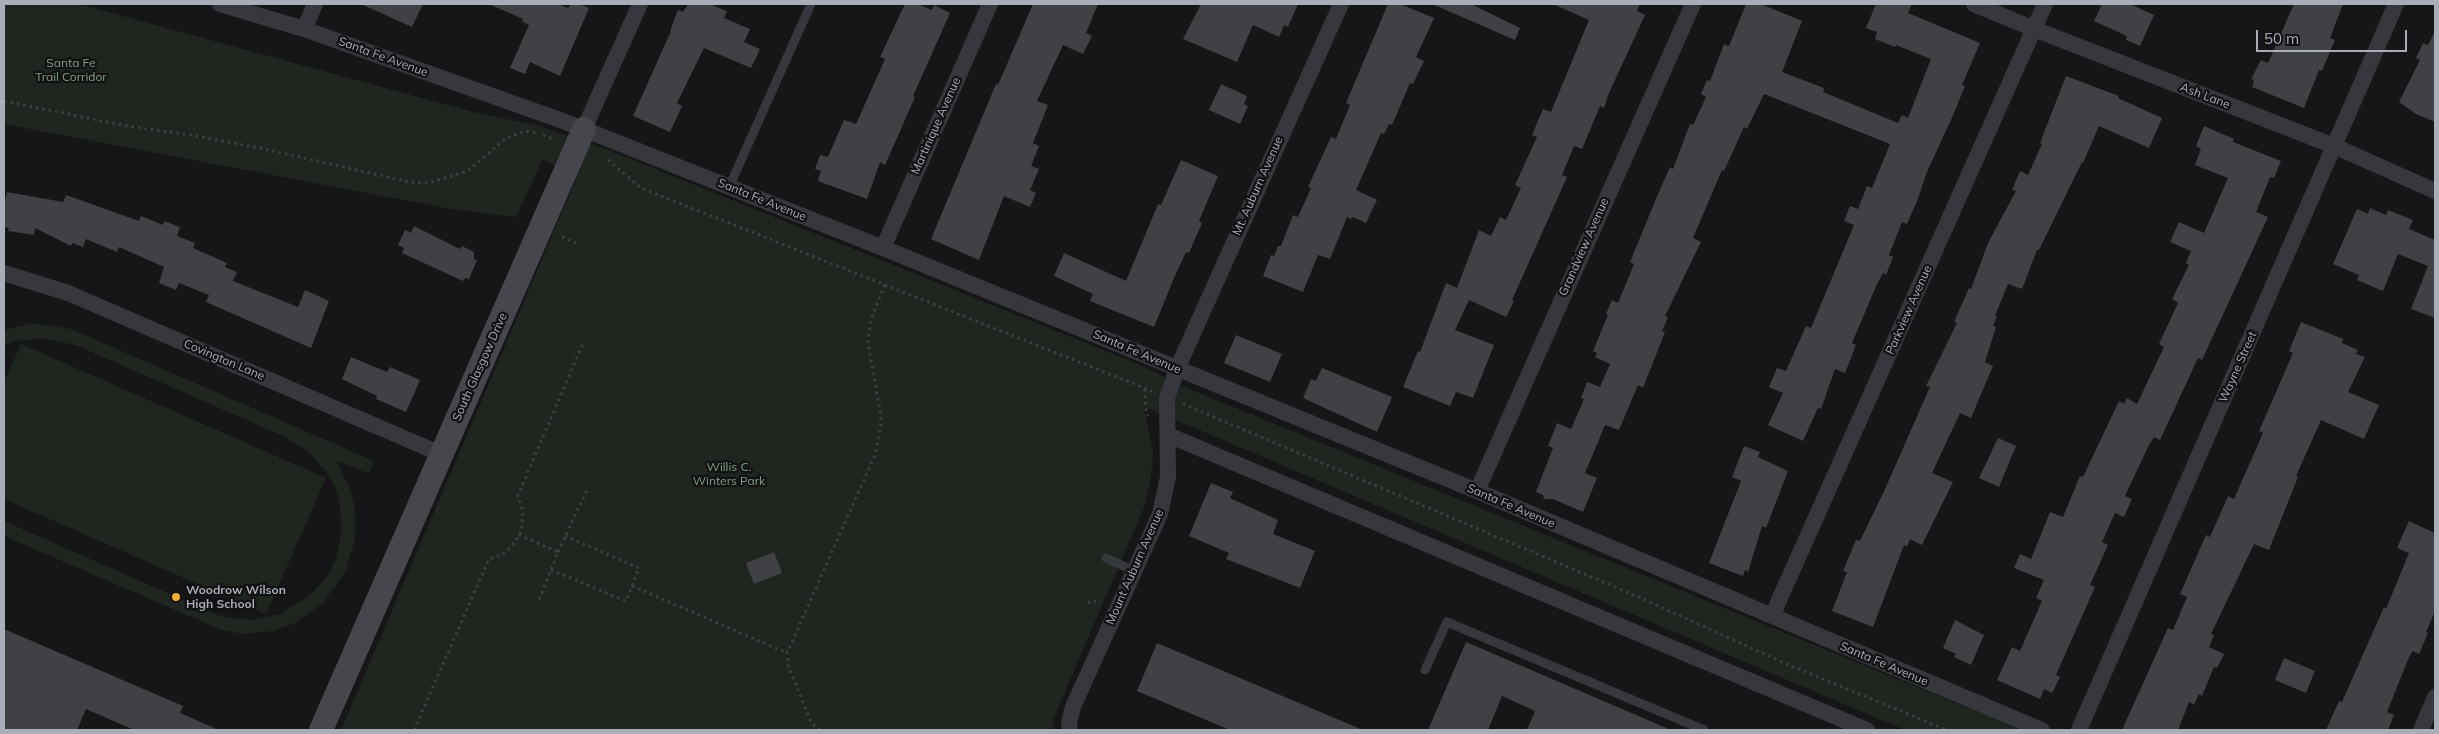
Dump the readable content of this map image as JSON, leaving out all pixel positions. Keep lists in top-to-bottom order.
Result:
{
  "streets": {
    "street": [
      "Santa Fe Avenue",
      "Ash Lane",
      "Martinique Avenue",
      "Mt. Auburn Avenue",
      "Grandview Avenue",
      "Parkview Avenue",
      "Covington Lane",
      "South Glasgow Drive",
      "Wayne Street",
      "Mount Auburn Avenue"
    ]
  },
  "crossings": [
    ["Santa Fe Avenue", "Martinique Avenue"],
    ["Santa Fe Avenue", "Mt. Auburn Avenue"],
    ["Santa Fe Avenue", "Grandview Avenue"],
    ["Santa Fe Avenue", "Parkview Avenue"],
    ["Santa Fe Avenue", "South Glasgow Drive"],
    ["Santa Fe Avenue", "Mount Auburn Avenue"],
    ["Ash Lane", "Parkview Avenue"],
    ["Ash Lane", "Wayne Street"],
    ["Mt. Auburn Avenue", "Mount Auburn Avenue"],
    ["Covington Lane", "South Glasgow Drive"]
  ],
  "parks": ["Santa Fe Trail Corridor", "Willis C. Winters Park"],
  "places": ["Woodrow Wilson High School"],
  "scale_bar": "50 m"
}
